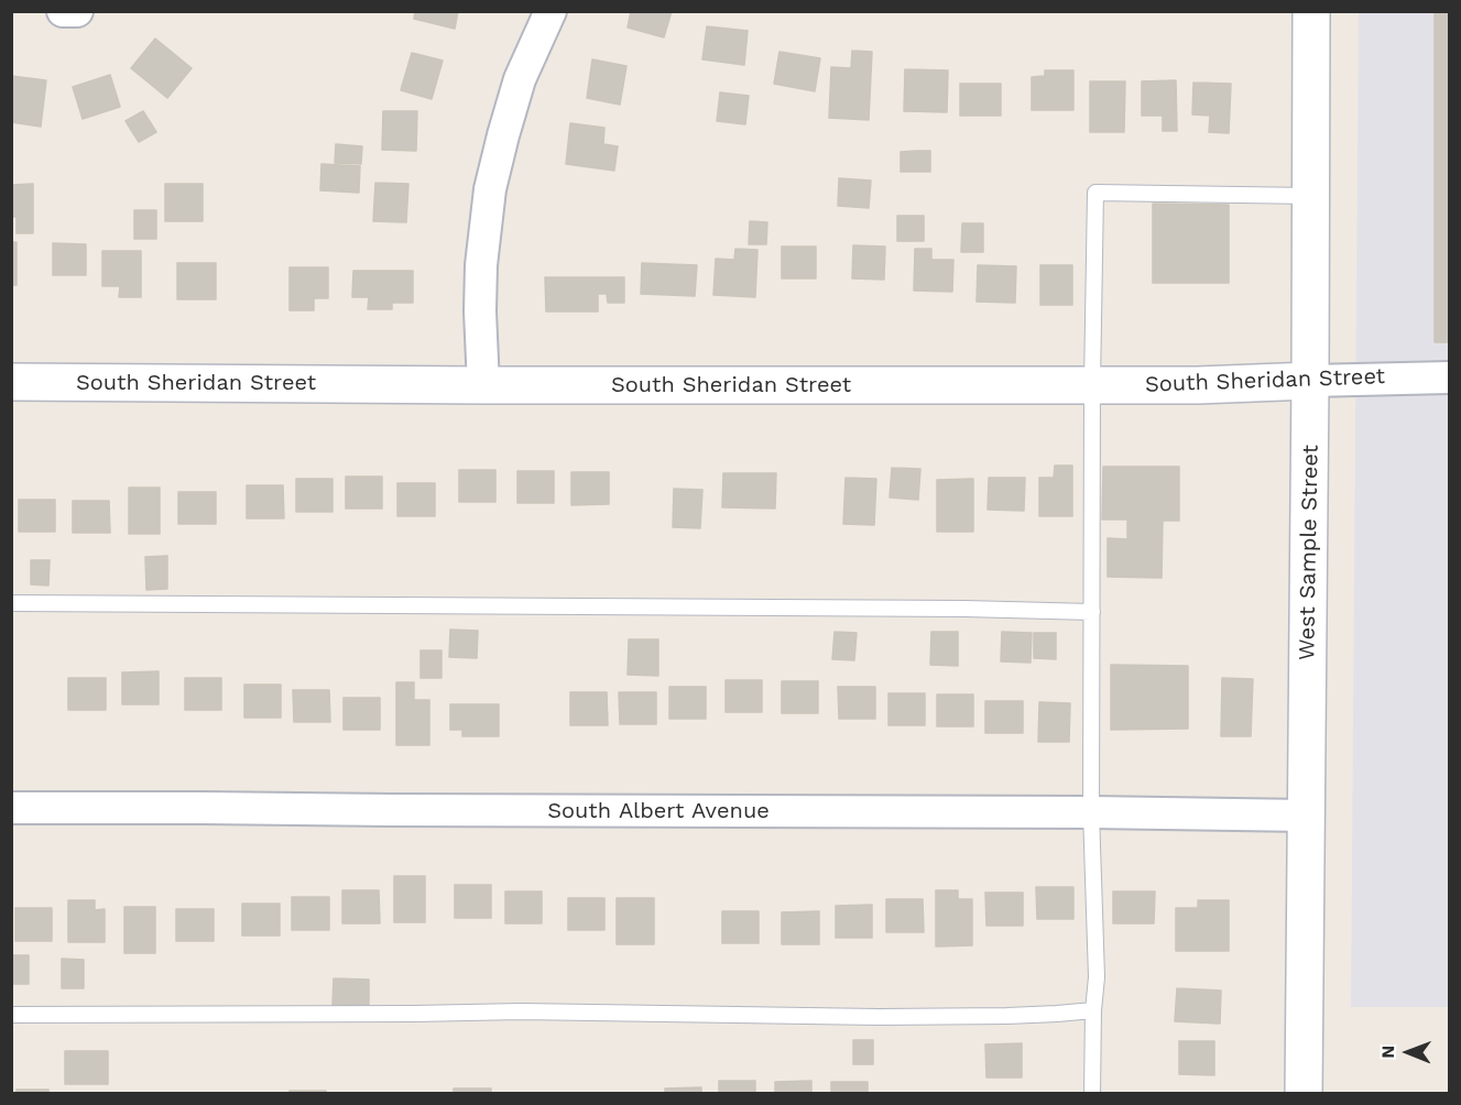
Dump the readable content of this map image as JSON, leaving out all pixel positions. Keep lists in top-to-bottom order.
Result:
{
  "streets": {
    "street": ["South Sheridan Street", "West Sample Street", "South Albert Avenue"]
  },
  "crossings": [
    ["South Sheridan Street", "West Sample Street"],
    ["West Sample Street", "South Albert Avenue"]
  ],
  "north": "left"
}
